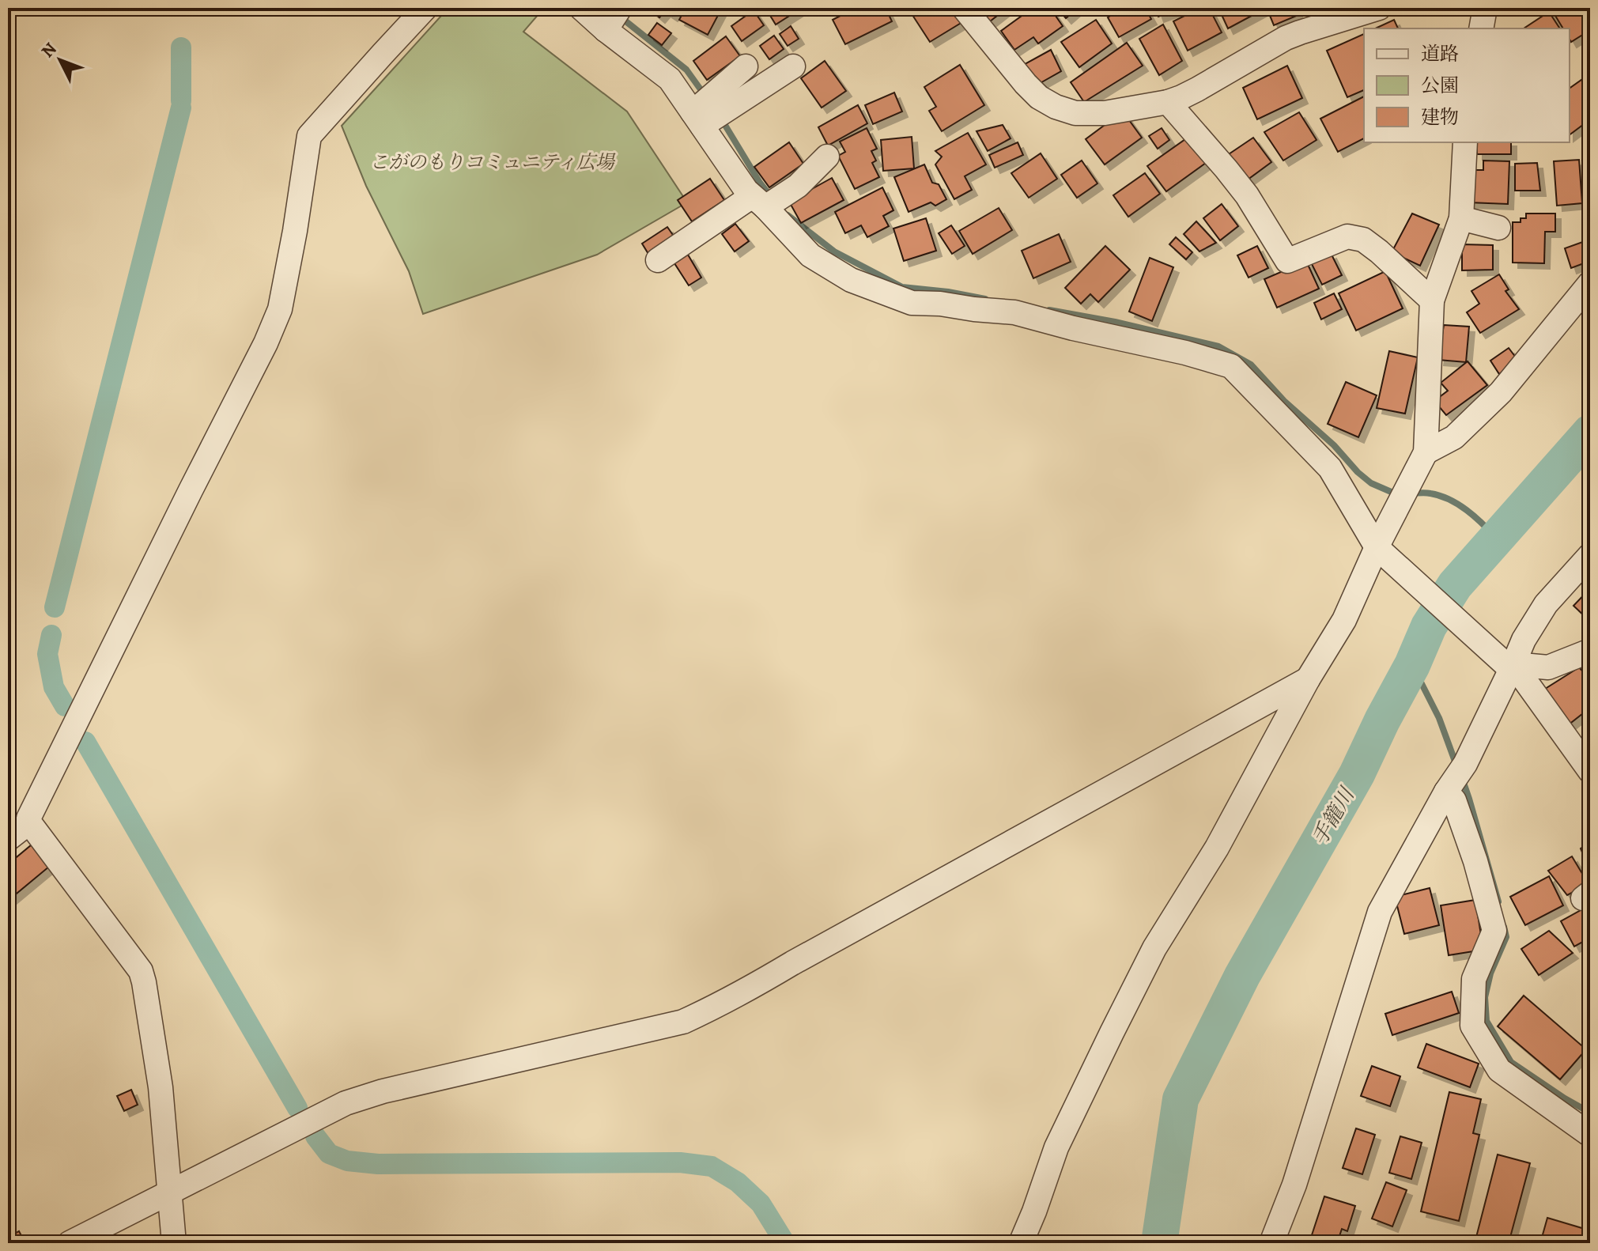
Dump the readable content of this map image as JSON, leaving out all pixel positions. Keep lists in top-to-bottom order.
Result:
{
  "water": ["手籠川"],
  "parks": ["こがのもりコミュニティ広場"],
  "legend": ["道路", "公園", "建物"],
  "north": "top left"
}
